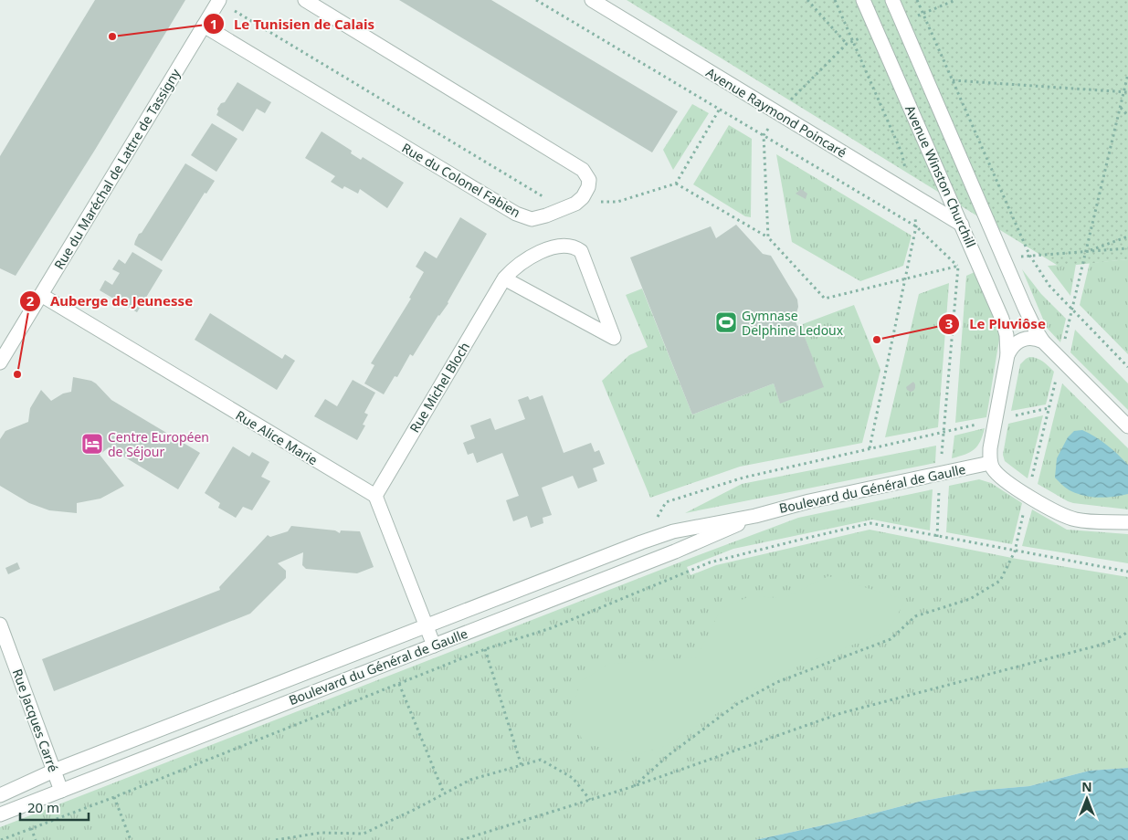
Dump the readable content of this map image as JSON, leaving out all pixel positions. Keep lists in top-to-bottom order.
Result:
{
  "streets": {
    "street": [
      "Avenue Raymond Poincaré",
      "Rue du Maréchal de Lattre de Tassigny",
      "Avenue Winston Churchill",
      "Rue du Colonel Fabien",
      "Rue Michel Bloch",
      "Rue Alice Marie",
      "Boulevard du Général de Gaulle",
      "Rue Jacques Carré"
    ]
  },
  "crossings": [
    ["Avenue Raymond Poincaré", "Avenue Winston Churchill"],
    ["Rue du Maréchal de Lattre de Tassigny", "Rue du Colonel Fabien"],
    ["Rue du Maréchal de Lattre de Tassigny", "Rue Alice Marie"],
    ["Avenue Winston Churchill", "Boulevard du Général de Gaulle"],
    ["Rue Michel Bloch", "Rue Alice Marie"],
    ["Boulevard du Général de Gaulle", "Rue Jacques Carré"]
  ],
  "places": {
    "other": ["Le Tunisien de Calais", "Le Pluviôse", "Auberge de Jeunesse"],
    "sports": ["Gymnase Delphine Ledoux"],
    "hotel": ["Centre Européen de Séjour"]
  },
  "scale_bar": "20 m",
  "north": "top"
}
